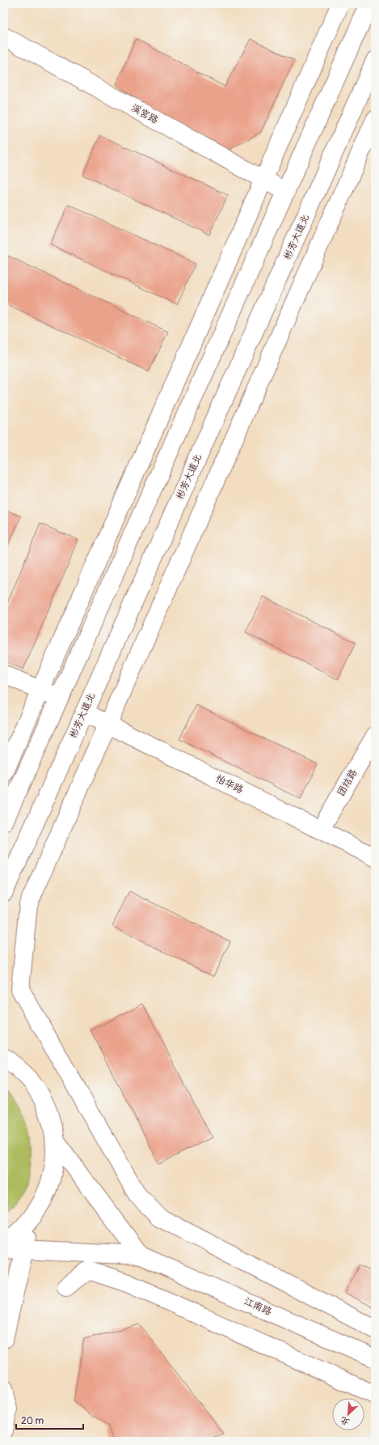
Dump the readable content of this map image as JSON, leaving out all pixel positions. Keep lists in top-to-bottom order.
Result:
{
  "streets": {
    "street": [
      "溪宫路",
      "彬芳大道北",
      "团结路",
      "怡华路",
      "江南路"
    ]
  },
  "crossings": [
    ["彬芳大道北", "怡华路"],
    ["团结路", "怡华路"]
  ],
  "scale_bar": "20 m",
  "north": "bottom left"
}
